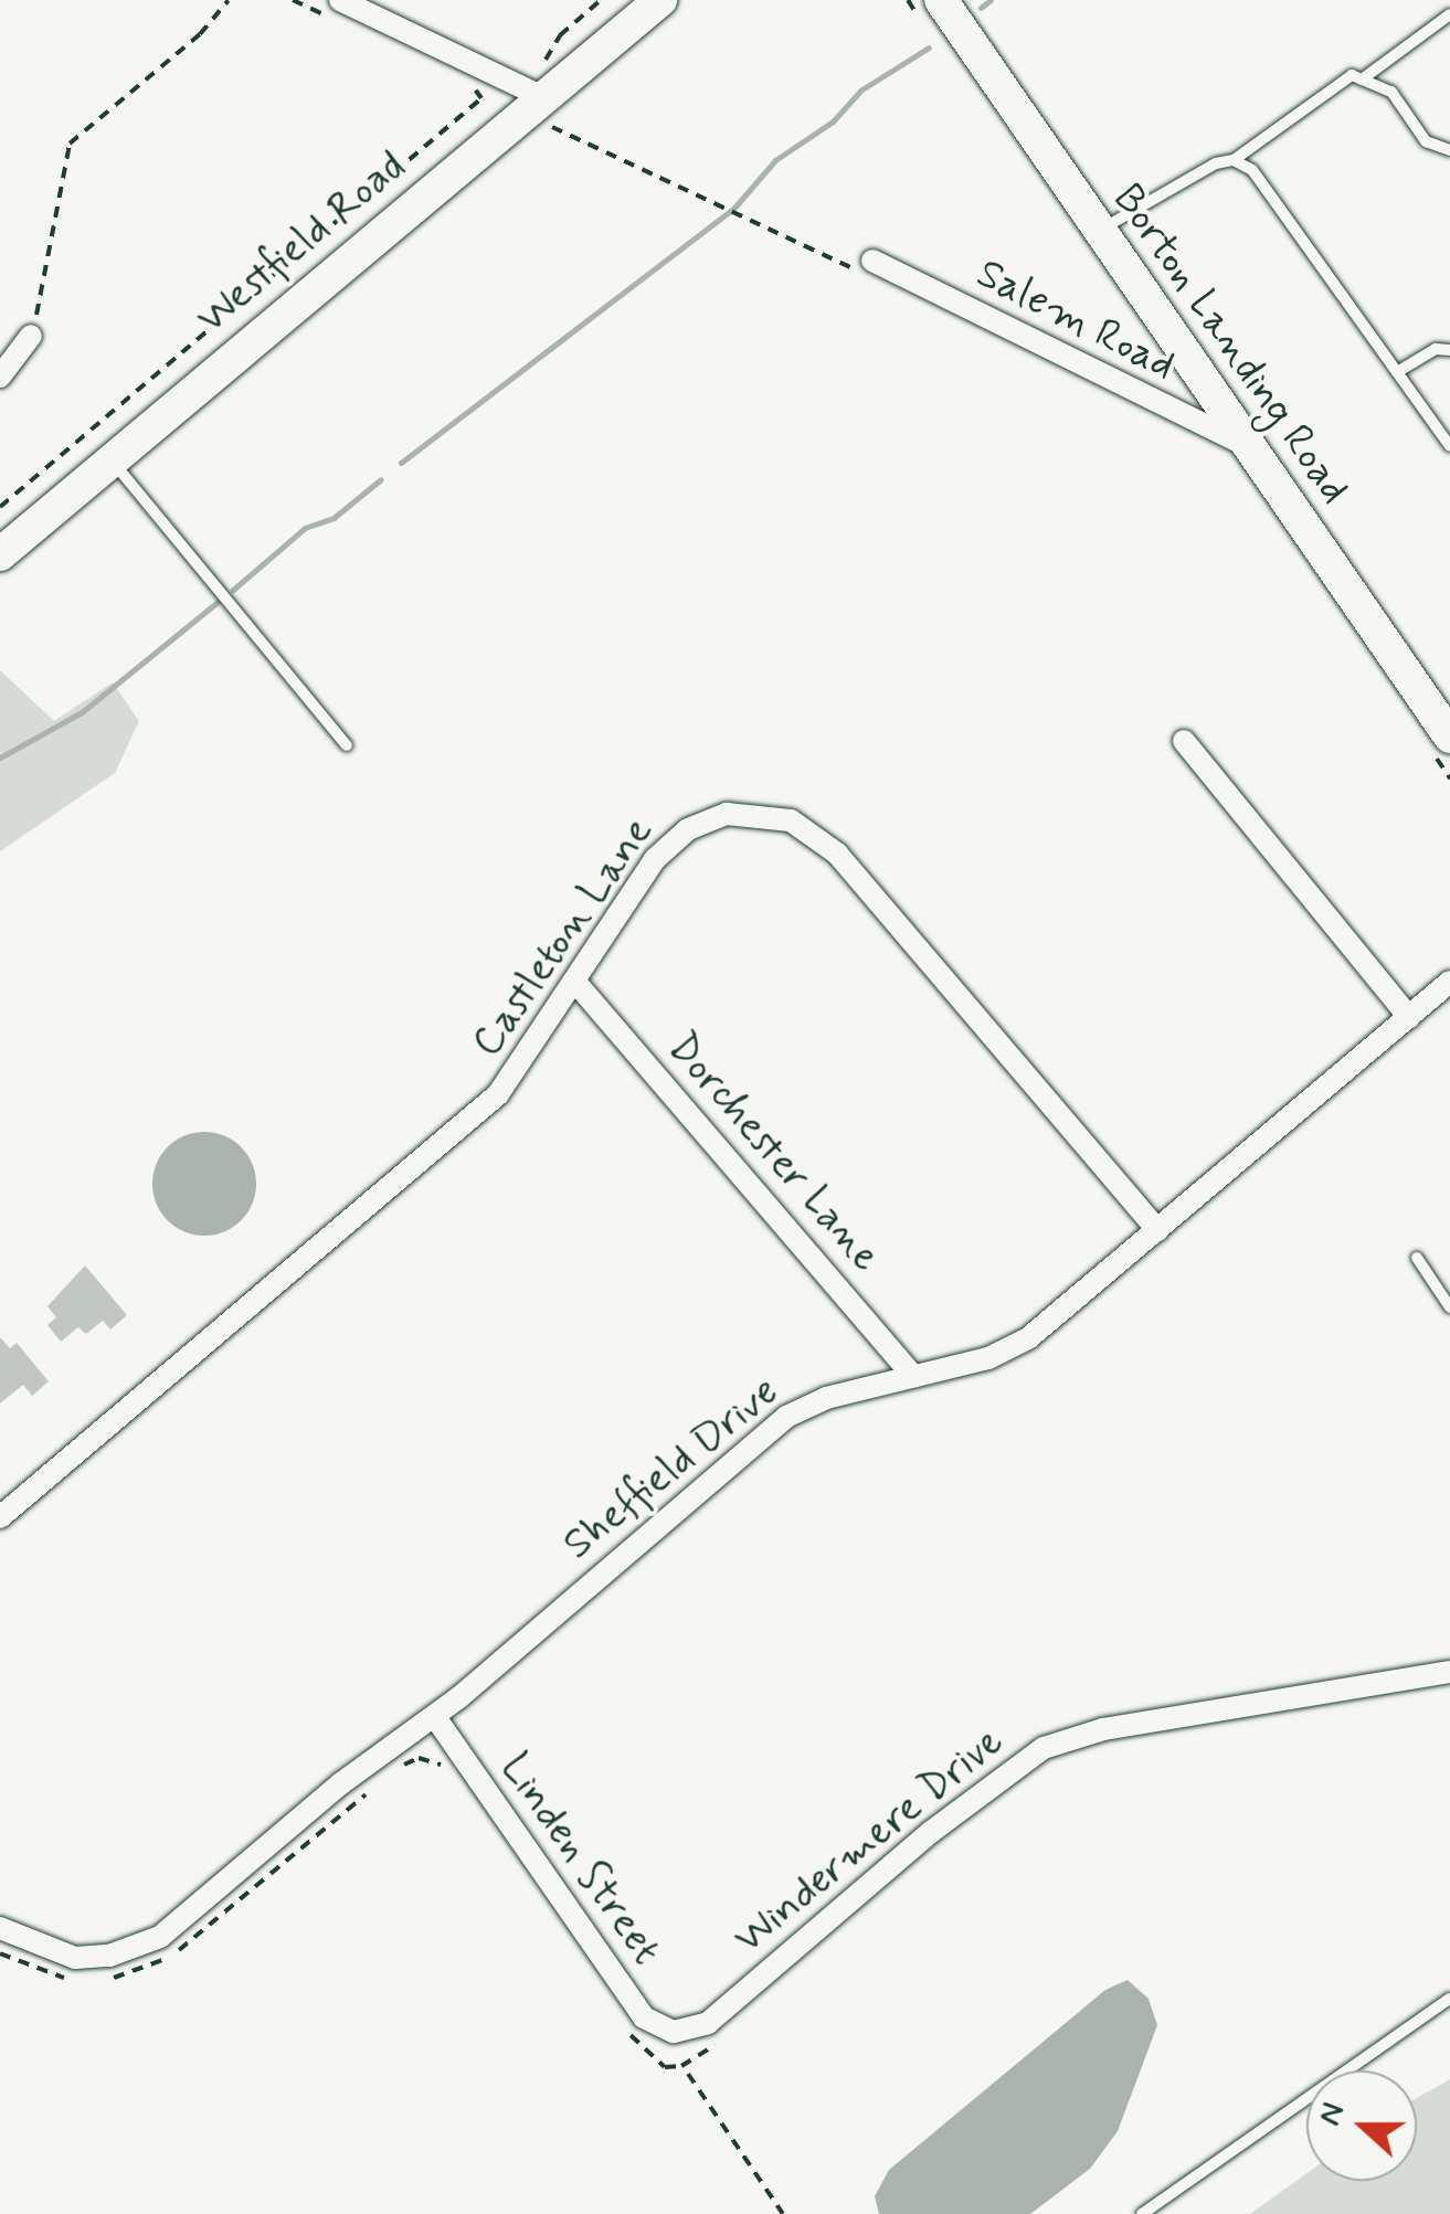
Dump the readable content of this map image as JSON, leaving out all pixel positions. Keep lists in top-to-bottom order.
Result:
{
  "streets": {
    "street": [
      "Westfield Road",
      "Salem Road",
      "Borton Landing Road",
      "Castleton Lane",
      "Dorchester Lane",
      "Sheffield Drive",
      "Windermere Drive",
      "Linden Street"
    ]
  },
  "crossings": [
    ["Salem Road", "Borton Landing Road"],
    ["Castleton Lane", "Dorchester Lane"],
    ["Castleton Lane", "Sheffield Drive"],
    ["Dorchester Lane", "Sheffield Drive"],
    ["Sheffield Drive", "Linden Street"],
    ["Windermere Drive", "Linden Street"]
  ],
  "north": "left"
}
